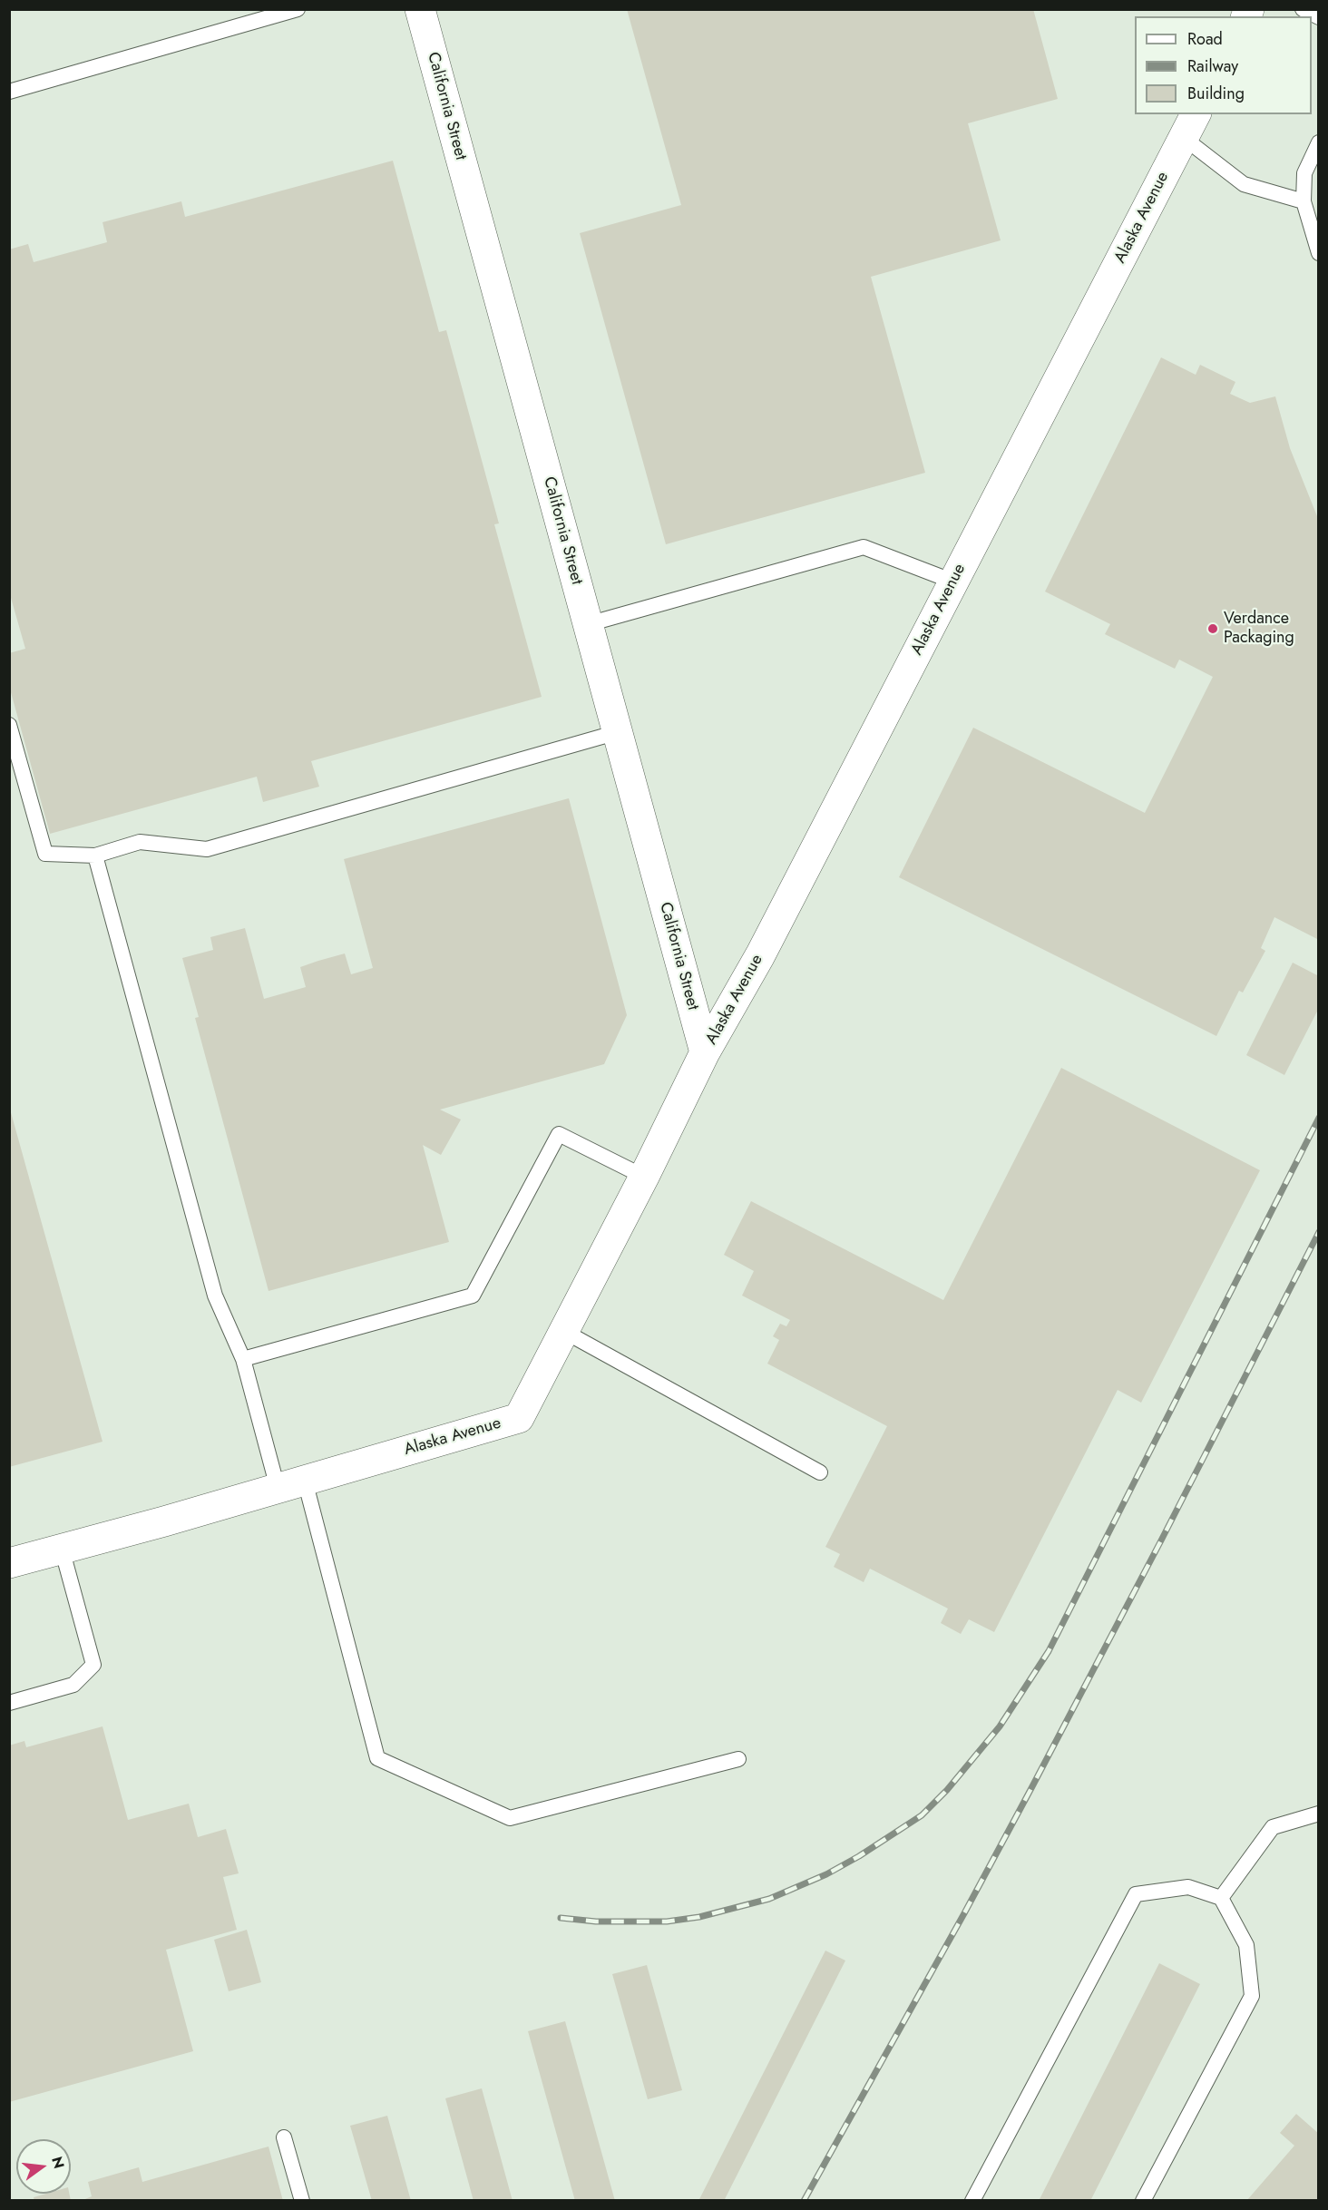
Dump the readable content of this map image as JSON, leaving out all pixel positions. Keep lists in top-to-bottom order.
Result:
{
  "streets": {
    "street": ["California Street", "Alaska Avenue"]
  },
  "crossings": [
    ["California Street", "Alaska Avenue"]
  ],
  "places": ["Verdance Packaging"],
  "legend": ["Road", "Railway", "Building"],
  "north": "right"
}
